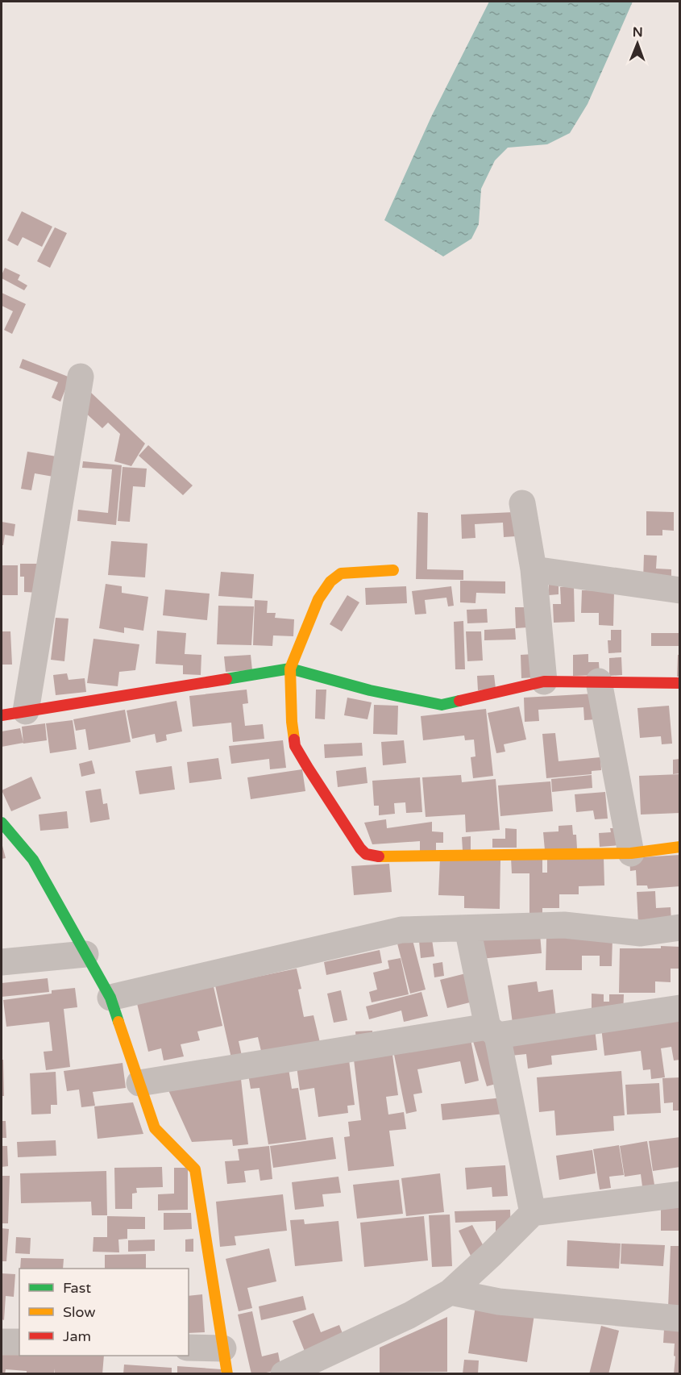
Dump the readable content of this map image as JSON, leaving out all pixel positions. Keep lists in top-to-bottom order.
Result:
{
  "legend": ["Fast", "Slow", "Jam"],
  "north": "top"
}
